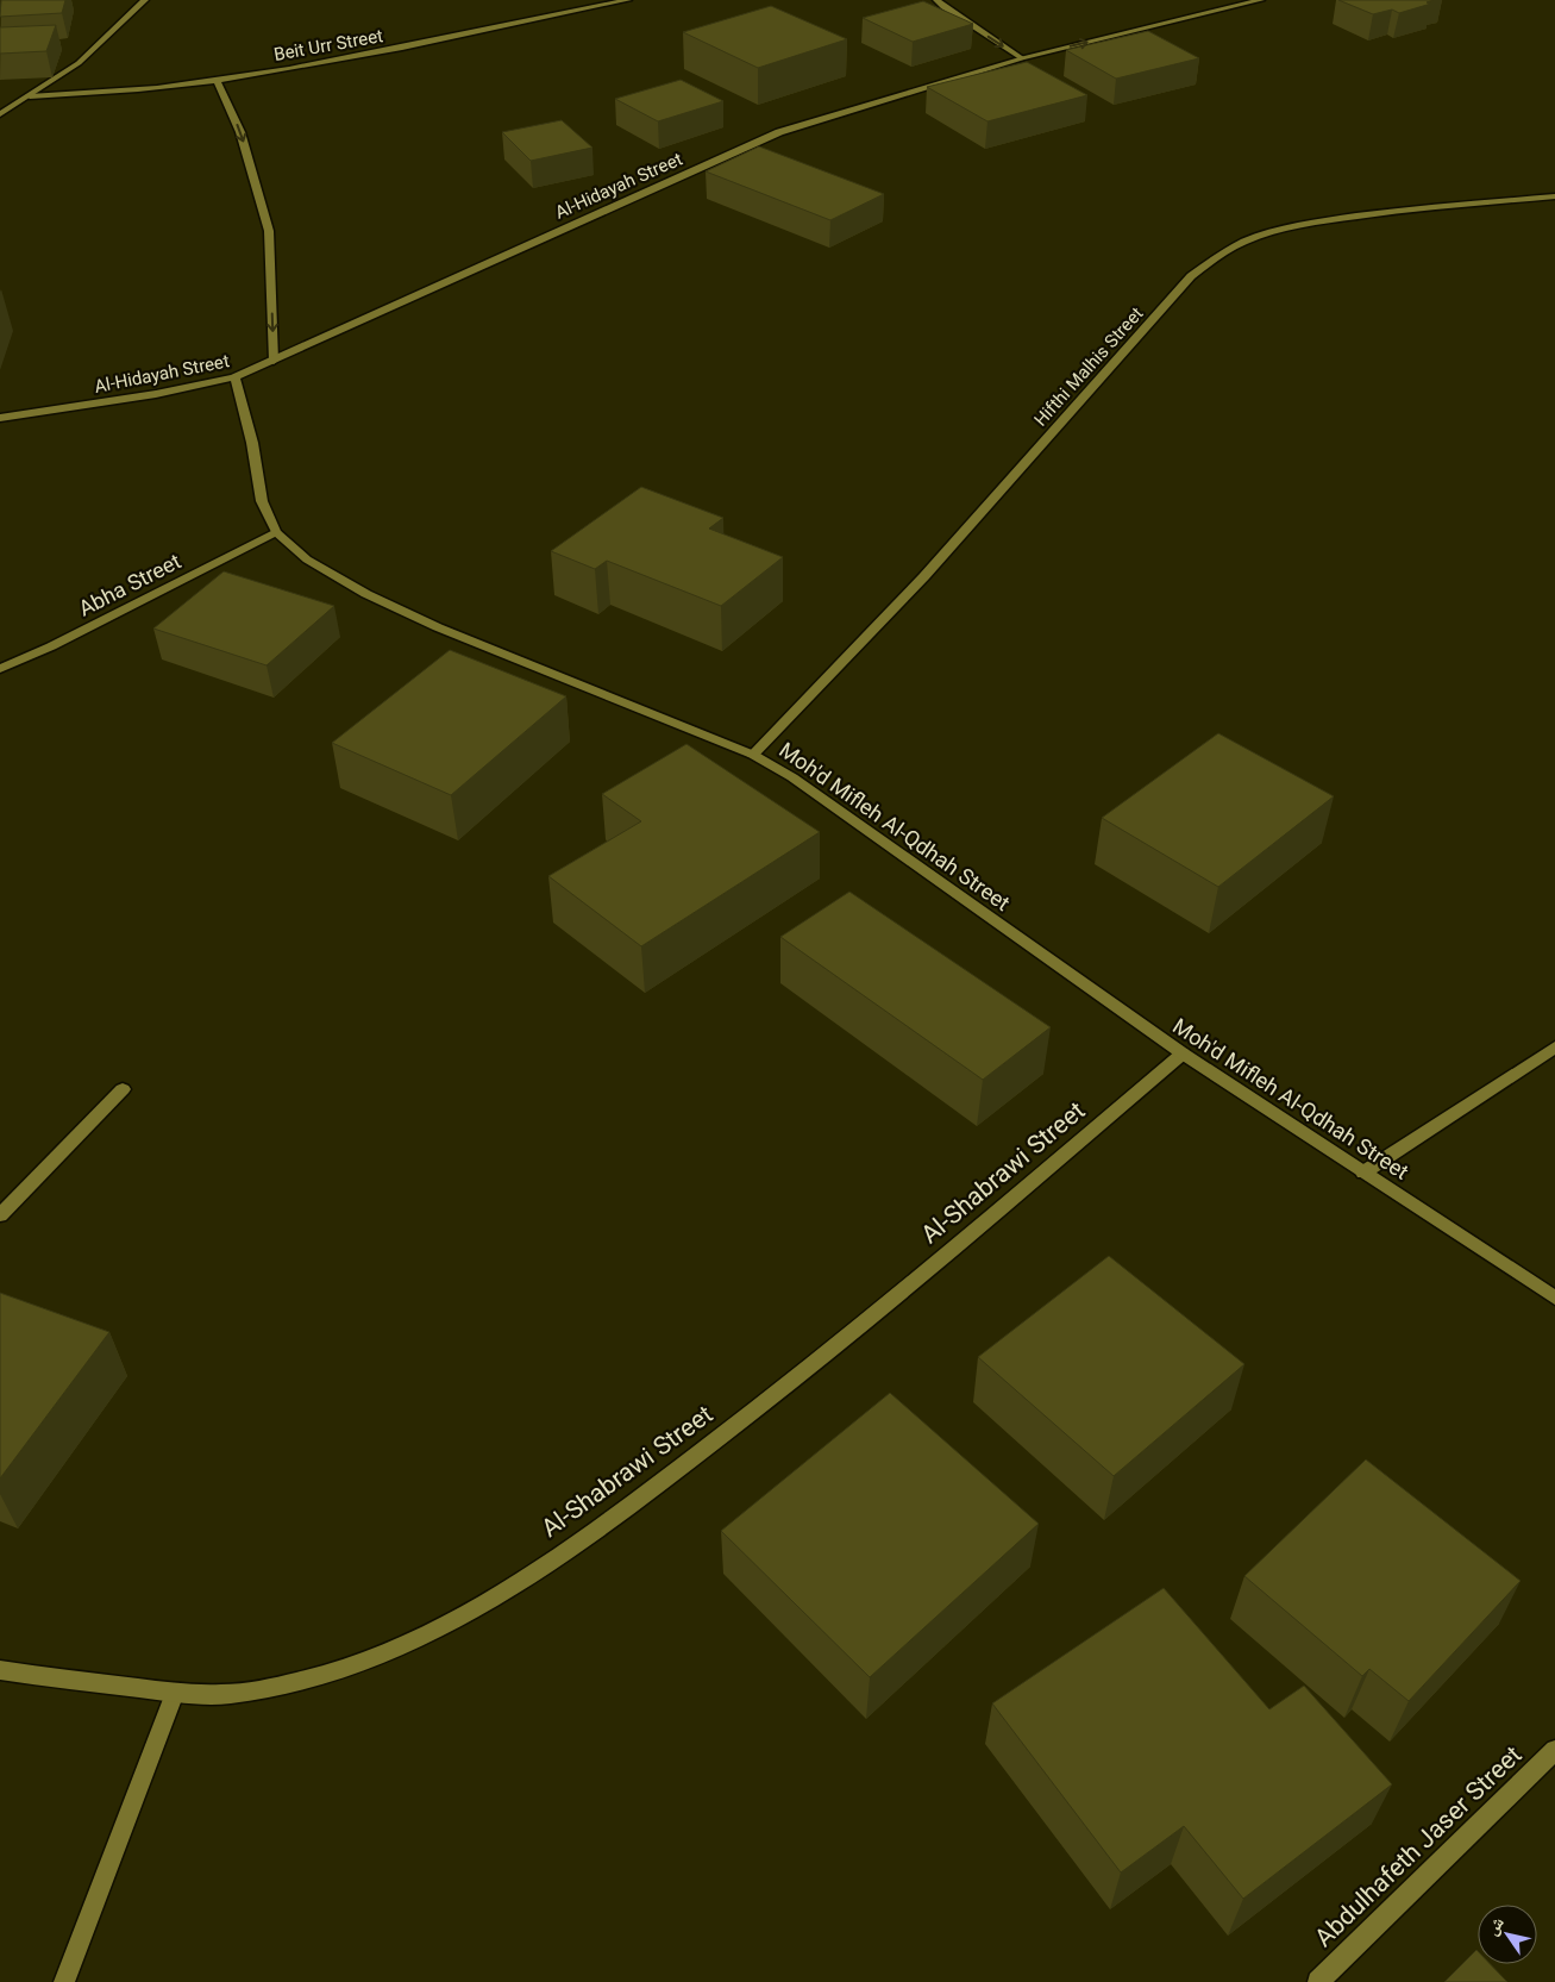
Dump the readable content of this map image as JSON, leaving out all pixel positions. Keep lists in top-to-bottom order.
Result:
{
  "streets": {
    "street": [
      "Beit Urr Street",
      "Al-Hidayah Street",
      "Hifthi Malhis Street",
      "Abha Street",
      "Moh'd Mifleh Al-Qdhah Street",
      "Al-Shabrawi Street",
      "Abdulhafeth Jaser Street"
    ]
  },
  "crossings": [
    ["Al-Hidayah Street", "Moh'd Mifleh Al-Qdhah Street"],
    ["Hifthi Malhis Street", "Moh'd Mifleh Al-Qdhah Street"],
    ["Abha Street", "Moh'd Mifleh Al-Qdhah Street"],
    ["Moh'd Mifleh Al-Qdhah Street", "Al-Shabrawi Street"]
  ],
  "north": "top left"
}
